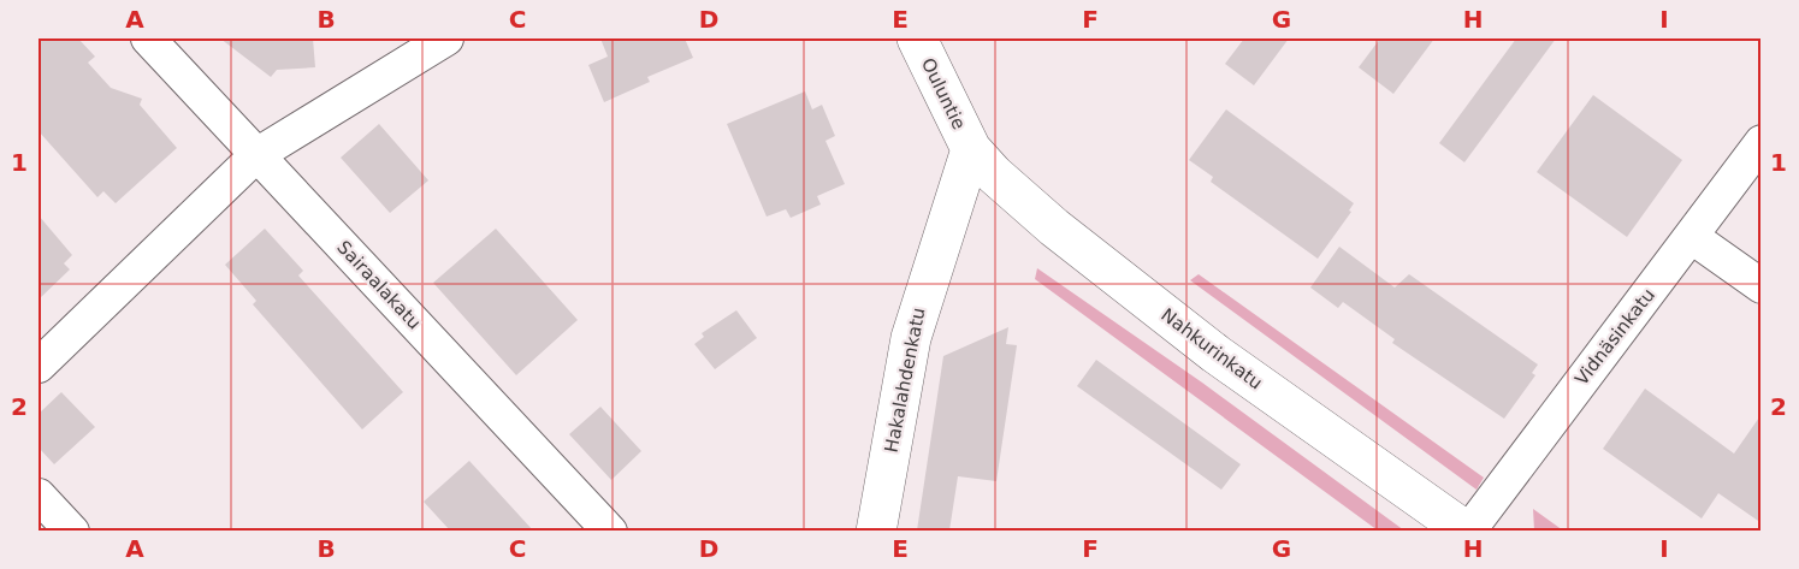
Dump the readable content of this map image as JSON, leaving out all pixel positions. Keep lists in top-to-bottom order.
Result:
{
  "streets": {
    "main road": ["Ouluntie", "Nahkurinkatu", "Hakalahdenkatu"],
    "street": ["Sairaalakatu", "Vidnäsinkatu"]
  },
  "crossings": [
    ["Ouluntie", "Nahkurinkatu"],
    ["Ouluntie", "Hakalahdenkatu"],
    ["Vidnäsinkatu", "Nahkurinkatu"],
    ["Nahkurinkatu", "Hakalahdenkatu"]
  ],
  "grid": {
    "columns": [
      "A",
      "B",
      "C",
      "D",
      "E",
      "F",
      "G",
      "H",
      "I"
    ],
    "rows": ["1", "2"]
  }
}
